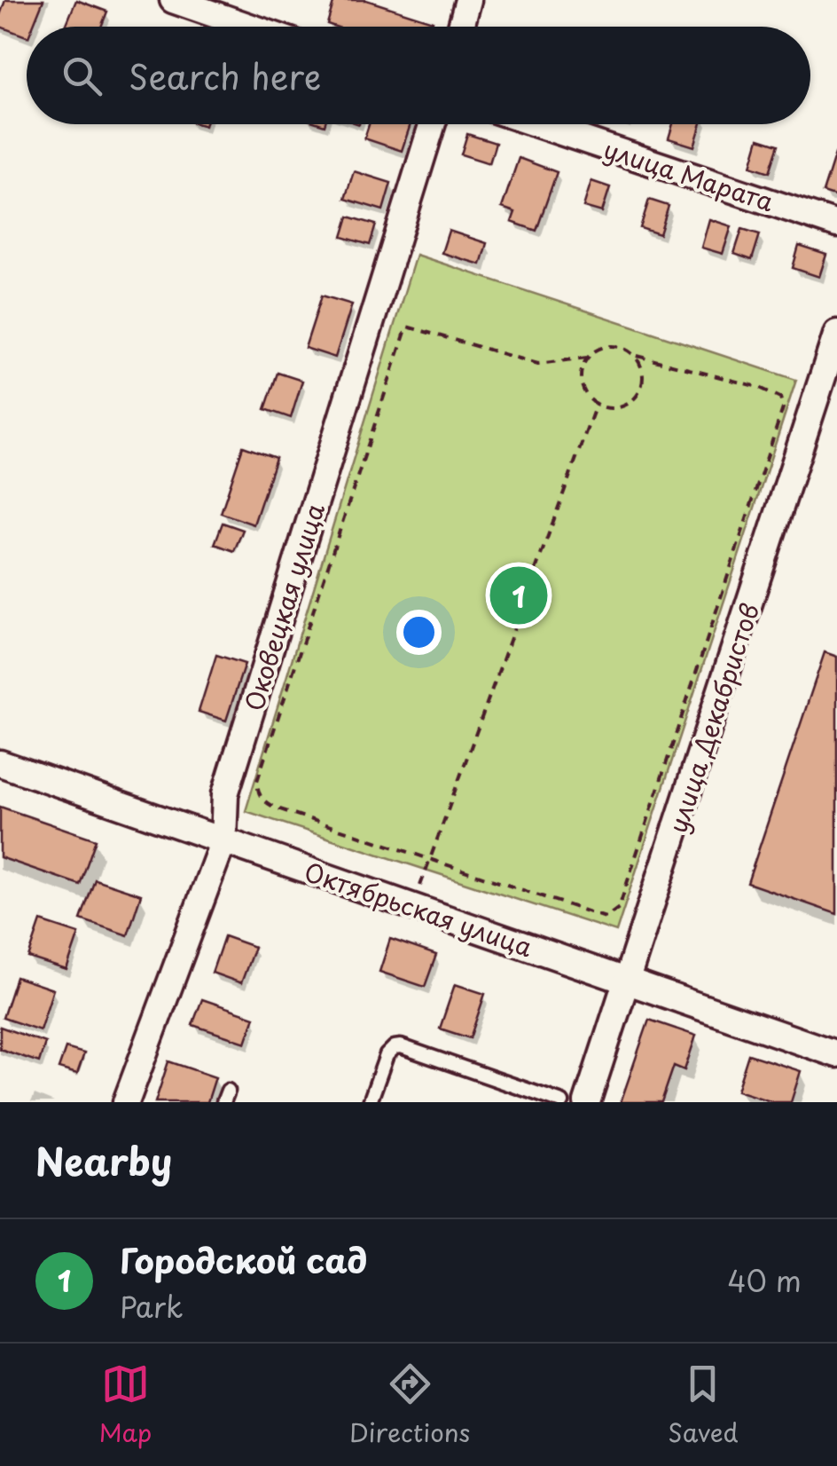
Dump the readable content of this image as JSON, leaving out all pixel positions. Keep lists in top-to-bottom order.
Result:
{
  "streets": {
    "street": [
      "улица Марата",
      "Оковецкая улица",
      "улица Декабристов",
      "Октябрьская улица"
    ]
  },
  "crossings": [
    ["Оковецкая улица", "Октябрьская улица"],
    ["улица Декабристов", "Октябрьская улица"]
  ],
  "page": {
    "search": "Search here",
    "pins": "1",
    "heading": "Nearby",
    "list": [
      {
        "mark": "1",
        "name": "Городской сад",
        "note": "Park",
        "value": "40 m"
      }
    ],
    "nav": ["Map", "Directions", "Saved"]
  }
}
